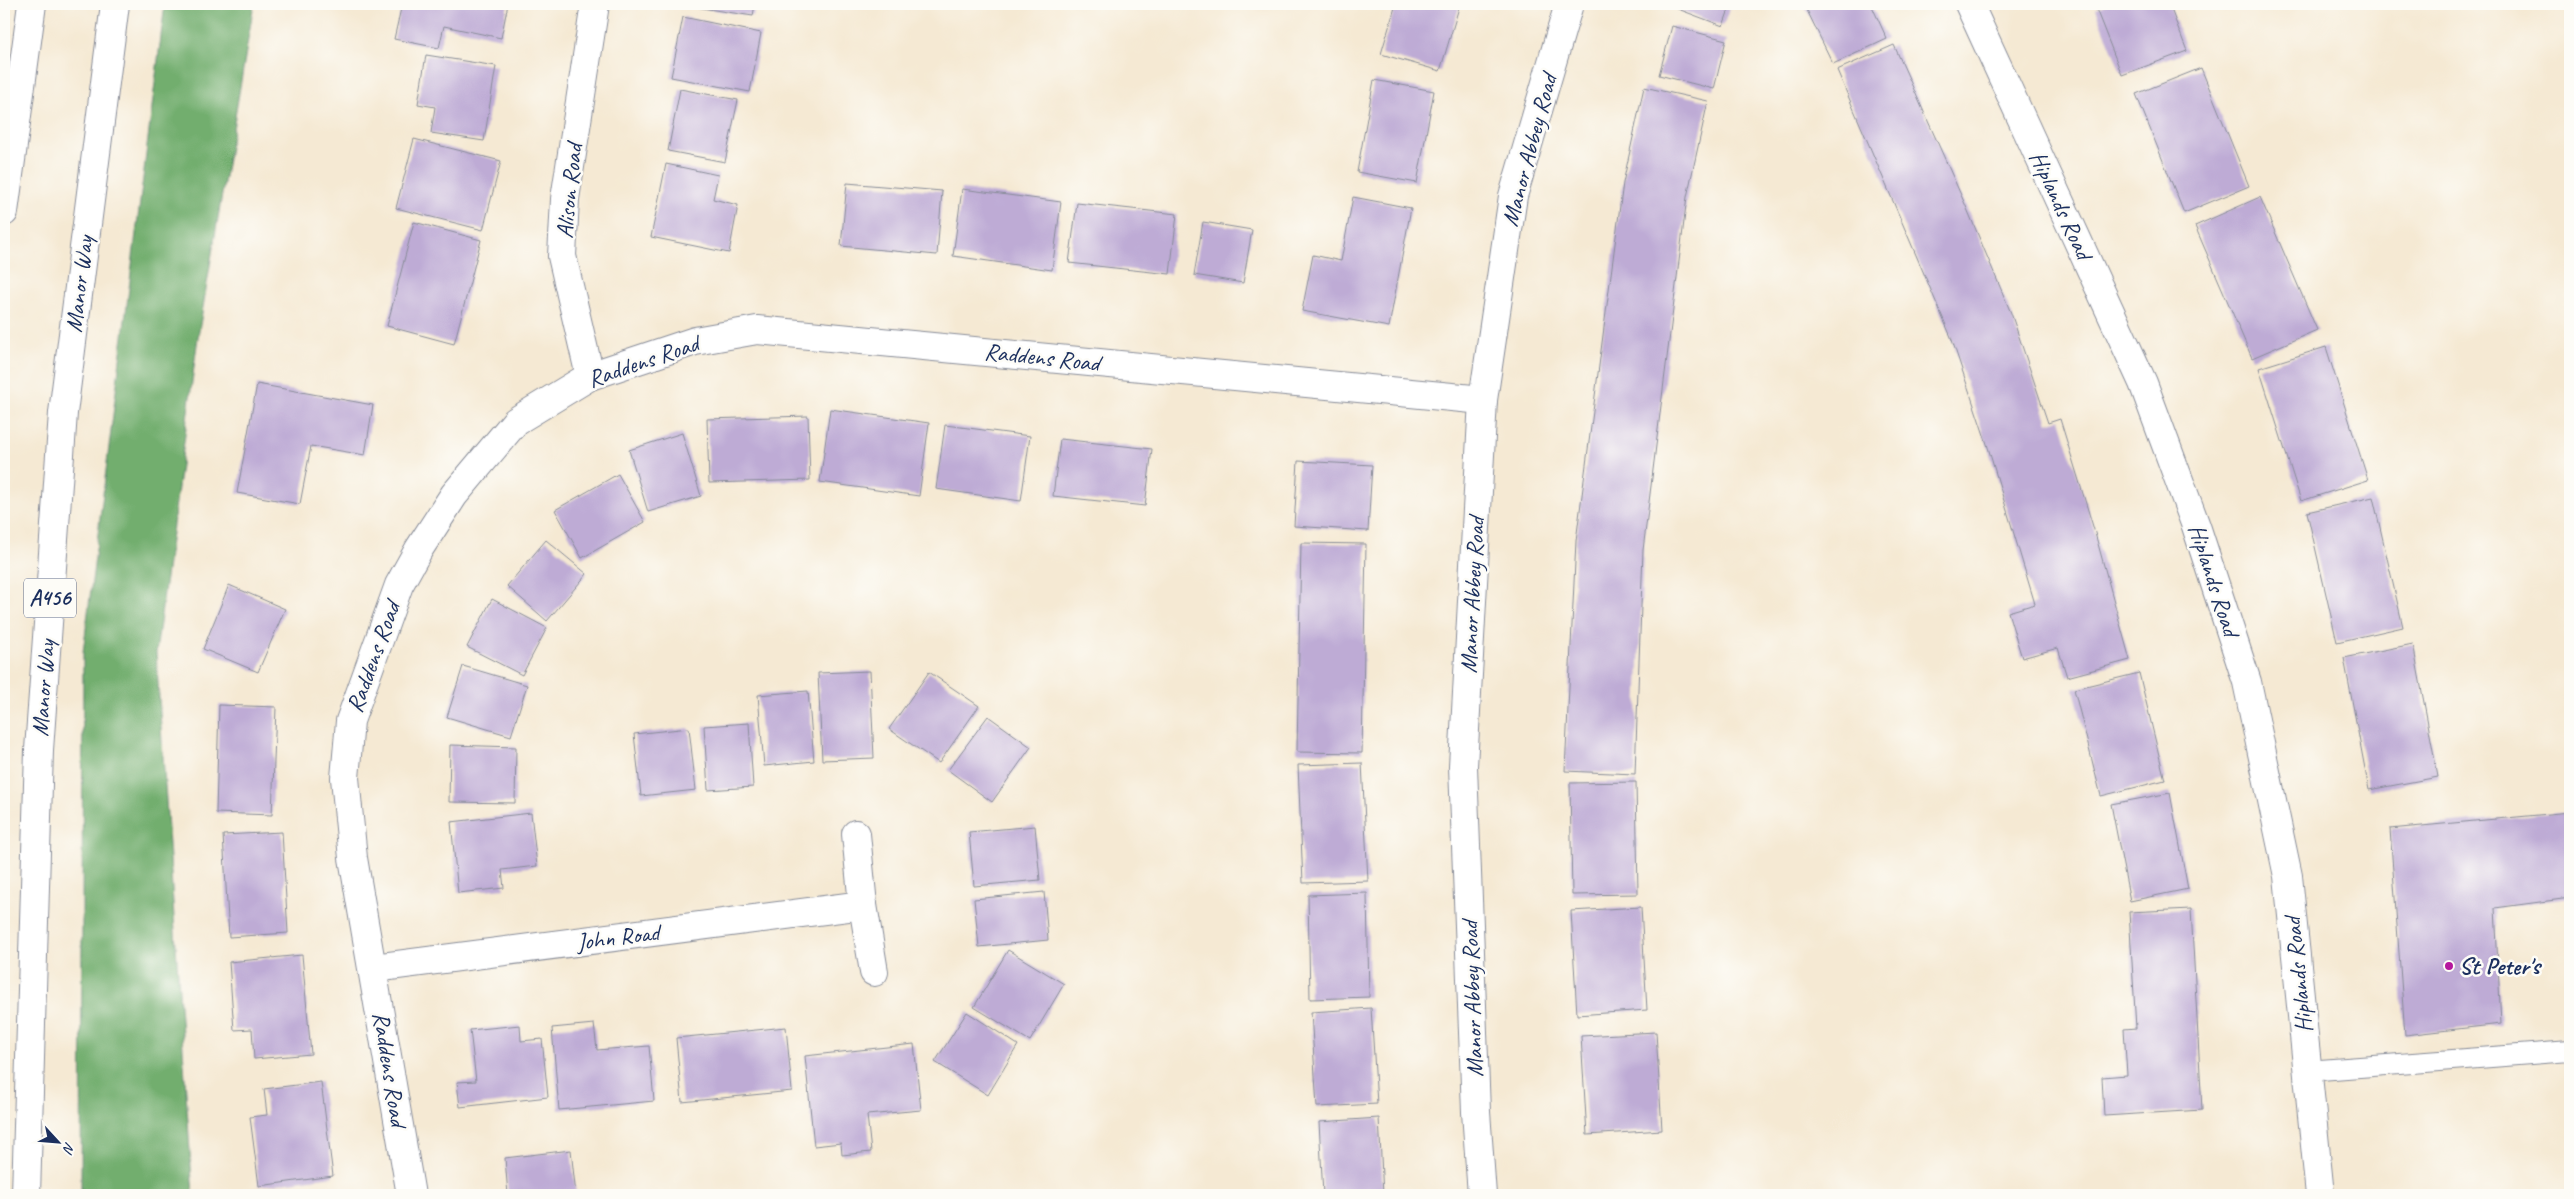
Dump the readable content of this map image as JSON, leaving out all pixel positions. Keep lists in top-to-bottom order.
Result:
{
  "streets": {
    "main road": [
      "Manor Abbey Road",
      "Alison Road",
      "Hiplands Road",
      "Manor Way",
      "Raddens Road",
      "A456",
      "John Road"
    ]
  },
  "crossings": [
    ["Manor Abbey Road", "Raddens Road"],
    ["Alison Road", "Raddens Road"],
    ["Raddens Road", "John Road"]
  ],
  "places": ["St Peter's"],
  "north": "bottom right"
}
